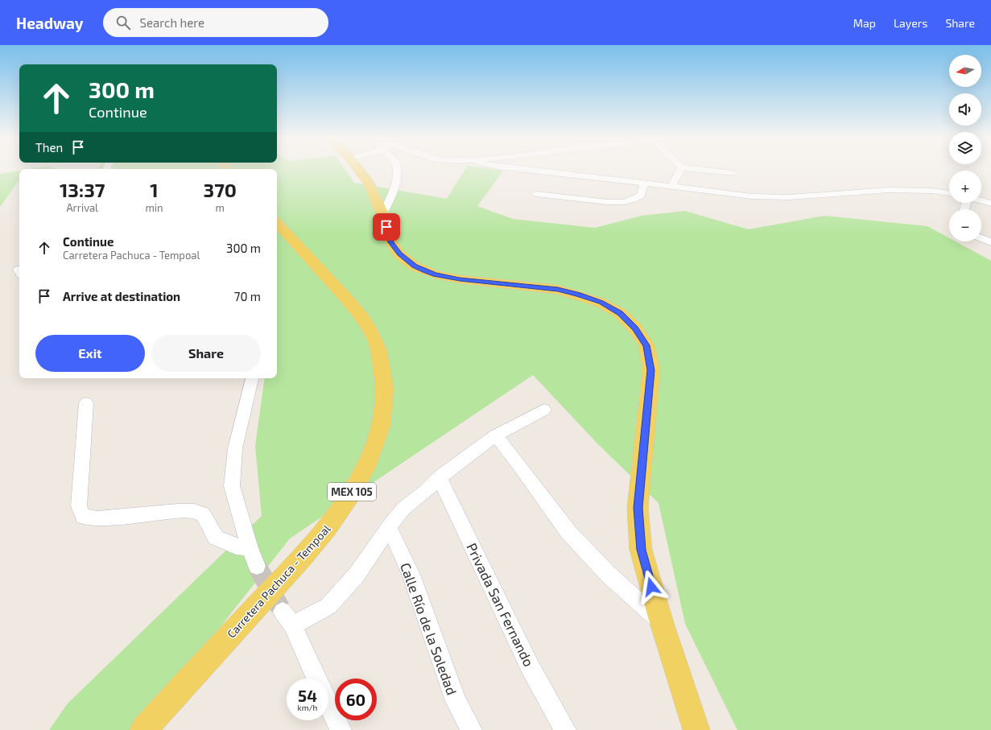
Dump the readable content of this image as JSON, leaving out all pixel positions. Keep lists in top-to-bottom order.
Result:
{
  "streets": {
    "main road": ["MEX 105", "Carretera Pachuca - Tempoal"],
    "street": ["Privada San Fernando", "Calle Río de la Soledad"]
  },
  "north": "left",
  "page": {
    "header": "Headway",
    "search": "Search here",
    "nav": ["Map", "Layers", "Share"],
    "map_buttons": ["+", "−"],
    "turn": ["300 m", "Continue"],
    "then": "Then",
    "eta": [
      "13:37",
      "Arrival",
      "1",
      "min",
      "370",
      "m"
    ],
    "list": [
      {
        "name": "Continue",
        "note": "Carretera Pachuca - Tempoal",
        "value": "300 m"
      },
      {
        "name": "Arrive at destination",
        "value": "70 m"
      }
    ],
    "buttons": ["Exit", "Share"],
    "speed": "54 km/h",
    "limit": "60"
  }
}
